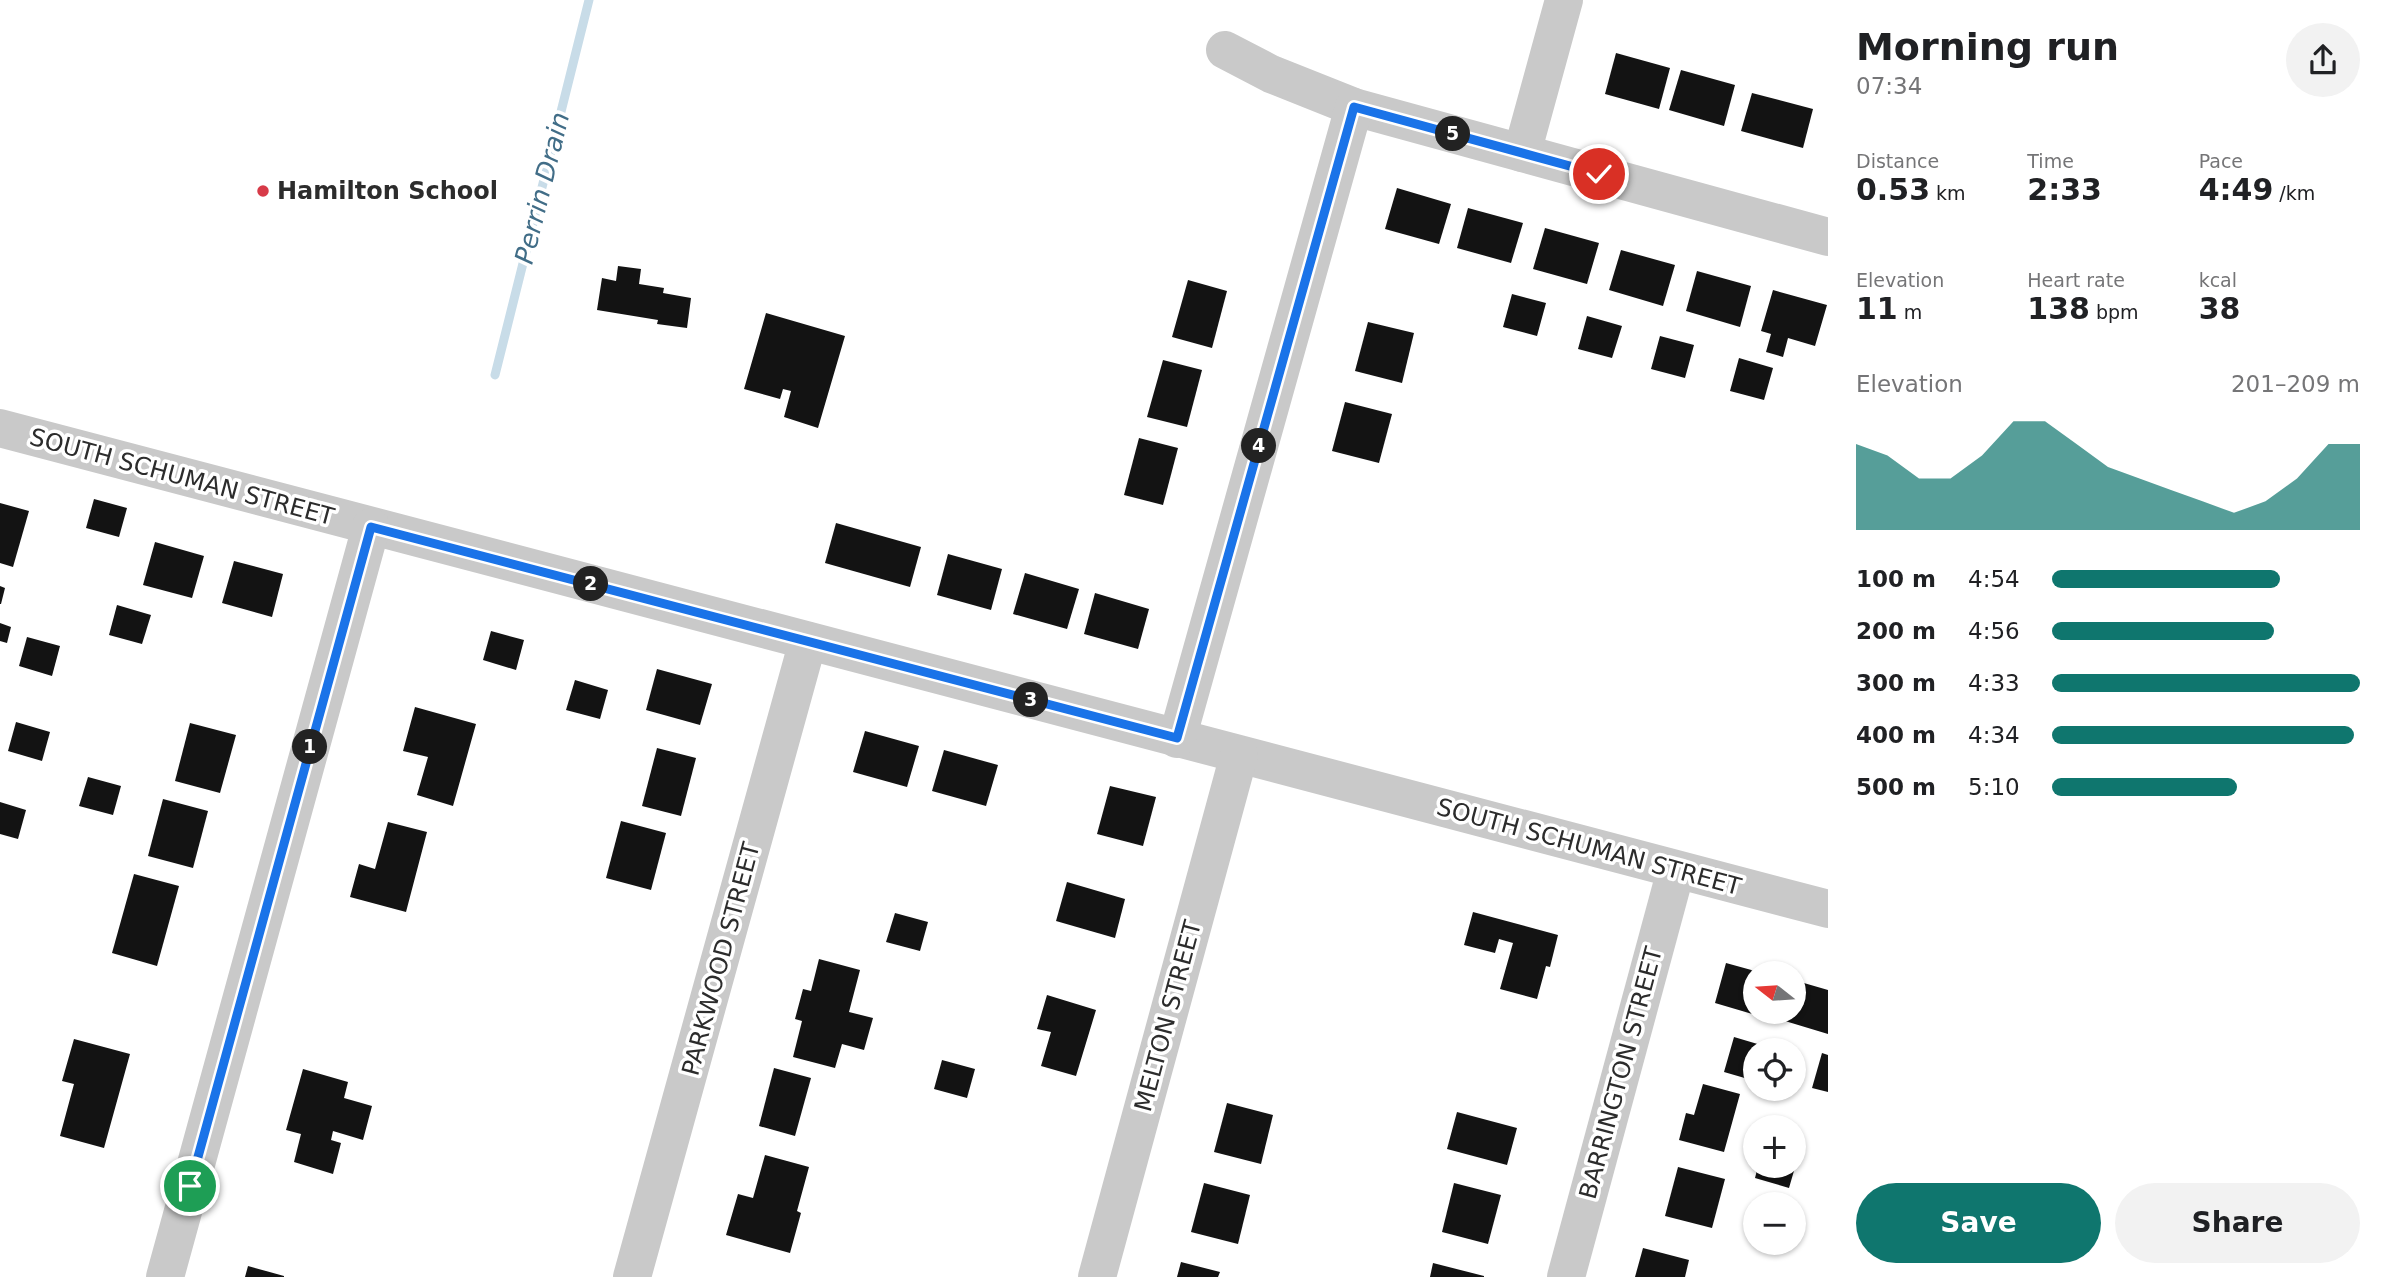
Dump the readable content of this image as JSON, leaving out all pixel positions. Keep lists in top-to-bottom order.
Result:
{
  "streets": {
    "street": [
      "SOUTH SCHUMAN STREET",
      "PARKWOOD STREET",
      "MELTON STREET",
      "BARRINGTON STREET"
    ]
  },
  "crossings": [
    ["SOUTH SCHUMAN STREET", "PARKWOOD STREET"],
    ["SOUTH SCHUMAN STREET", "MELTON STREET"],
    ["SOUTH SCHUMAN STREET", "BARRINGTON STREET"]
  ],
  "water": ["Perrin Drain"],
  "places": ["Hamilton School"],
  "north": "left",
  "page": {
    "heading": ["Morning run", "07:34"],
    "pins": [
      "5",
      "4",
      "2",
      "3",
      "1"
    ],
    "stats": [
      ["Distance", "0.53 km"],
      ["Time", "2:33"],
      ["Pace", "4:49 /km"],
      ["Elevation", "11 m"],
      ["Heart rate", "138 bpm"],
      ["kcal", "38"]
    ],
    "chart": ["Elevation", "201–209 m"],
    "list": [
      {
        "name": "100 m",
        "note": "4:54"
      },
      {
        "name": "200 m",
        "note": "4:56"
      },
      {
        "name": "300 m",
        "note": "4:33"
      },
      {
        "name": "400 m",
        "note": "4:34"
      },
      {
        "name": "500 m",
        "note": "5:10"
      }
    ],
    "map_buttons": ["+", "−"],
    "buttons": ["Save", "Share"]
  }
}
